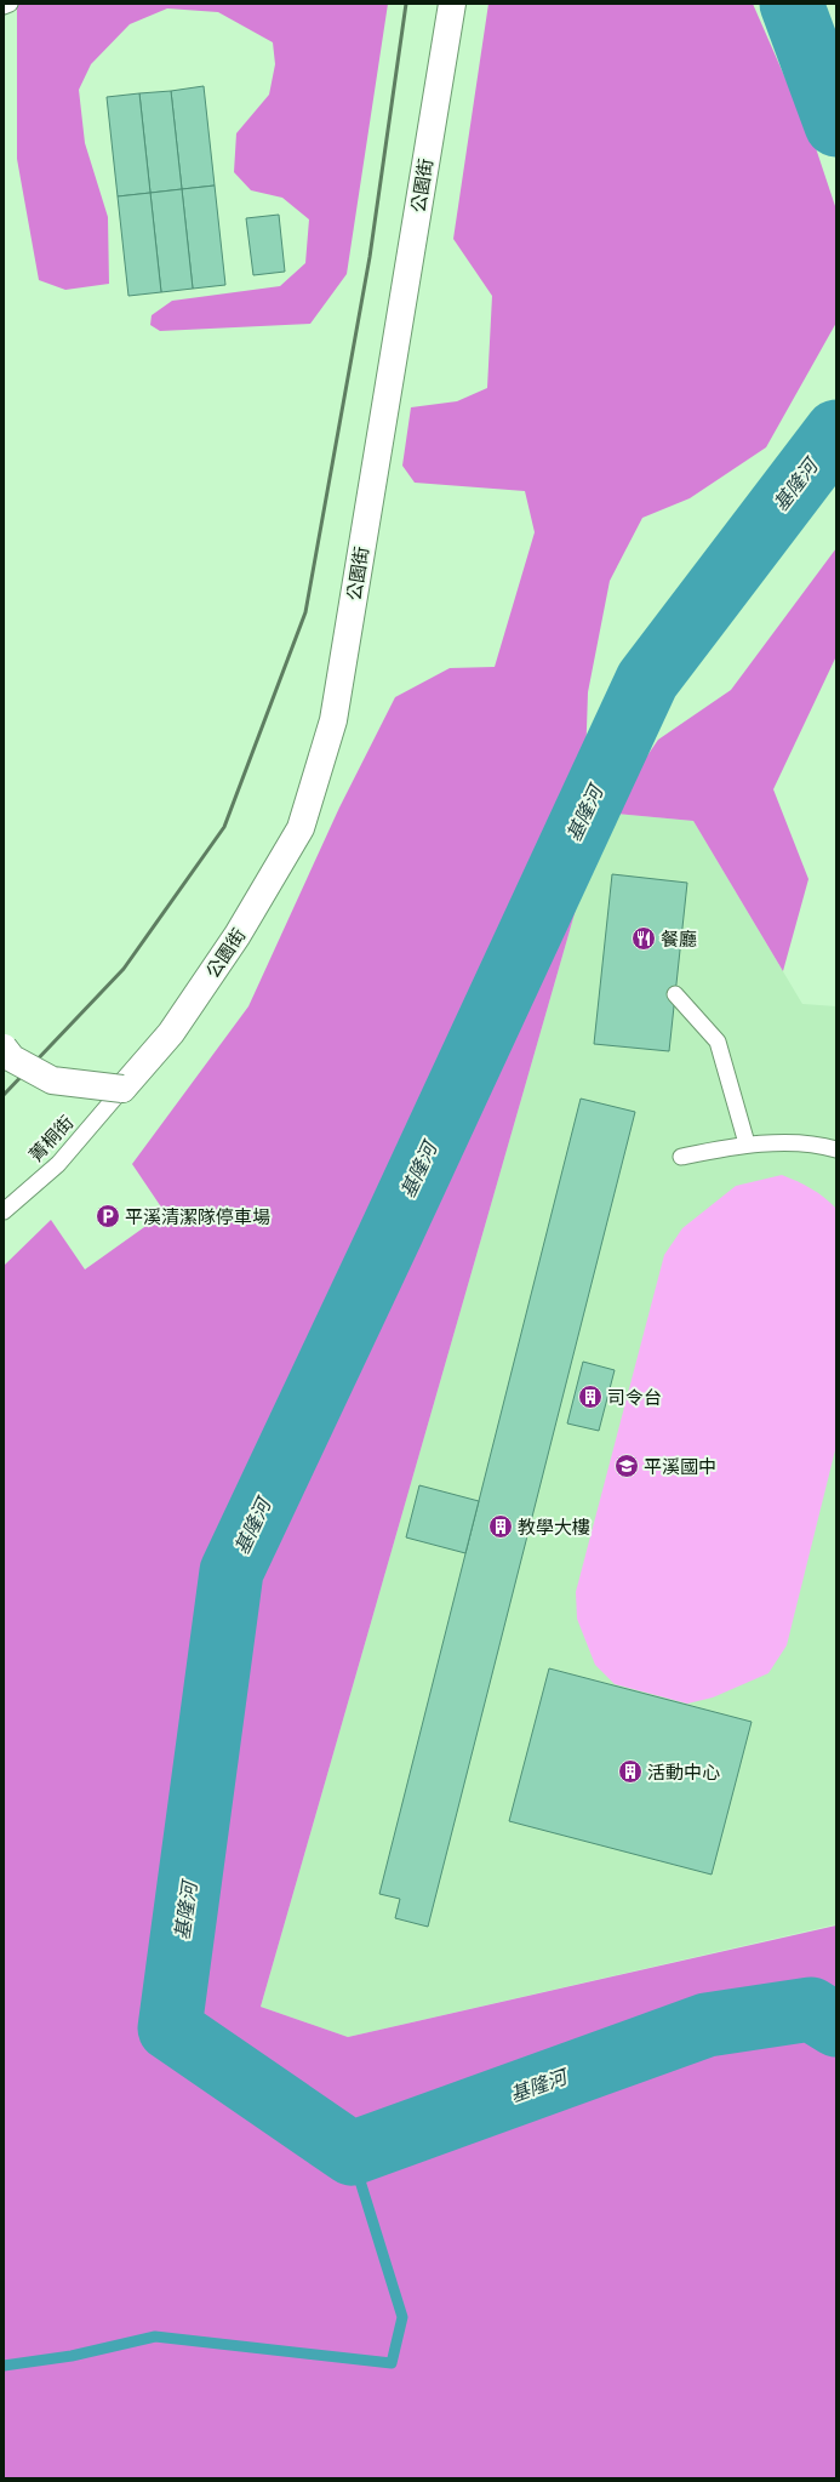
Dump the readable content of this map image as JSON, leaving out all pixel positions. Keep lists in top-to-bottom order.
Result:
{
  "streets": {
    "street": ["公園街"],
    "lane": ["菁桐街"]
  },
  "crossings": [
    ["公園街", "菁桐街"]
  ],
  "water": ["基隆河"],
  "places": {
    "restaurant": ["餐廳"],
    "parking": ["平溪清潔隊停車場"],
    "building": ["司令台", "教學大樓", "活動中心"],
    "school or university": ["平溪國中"]
  }
}
